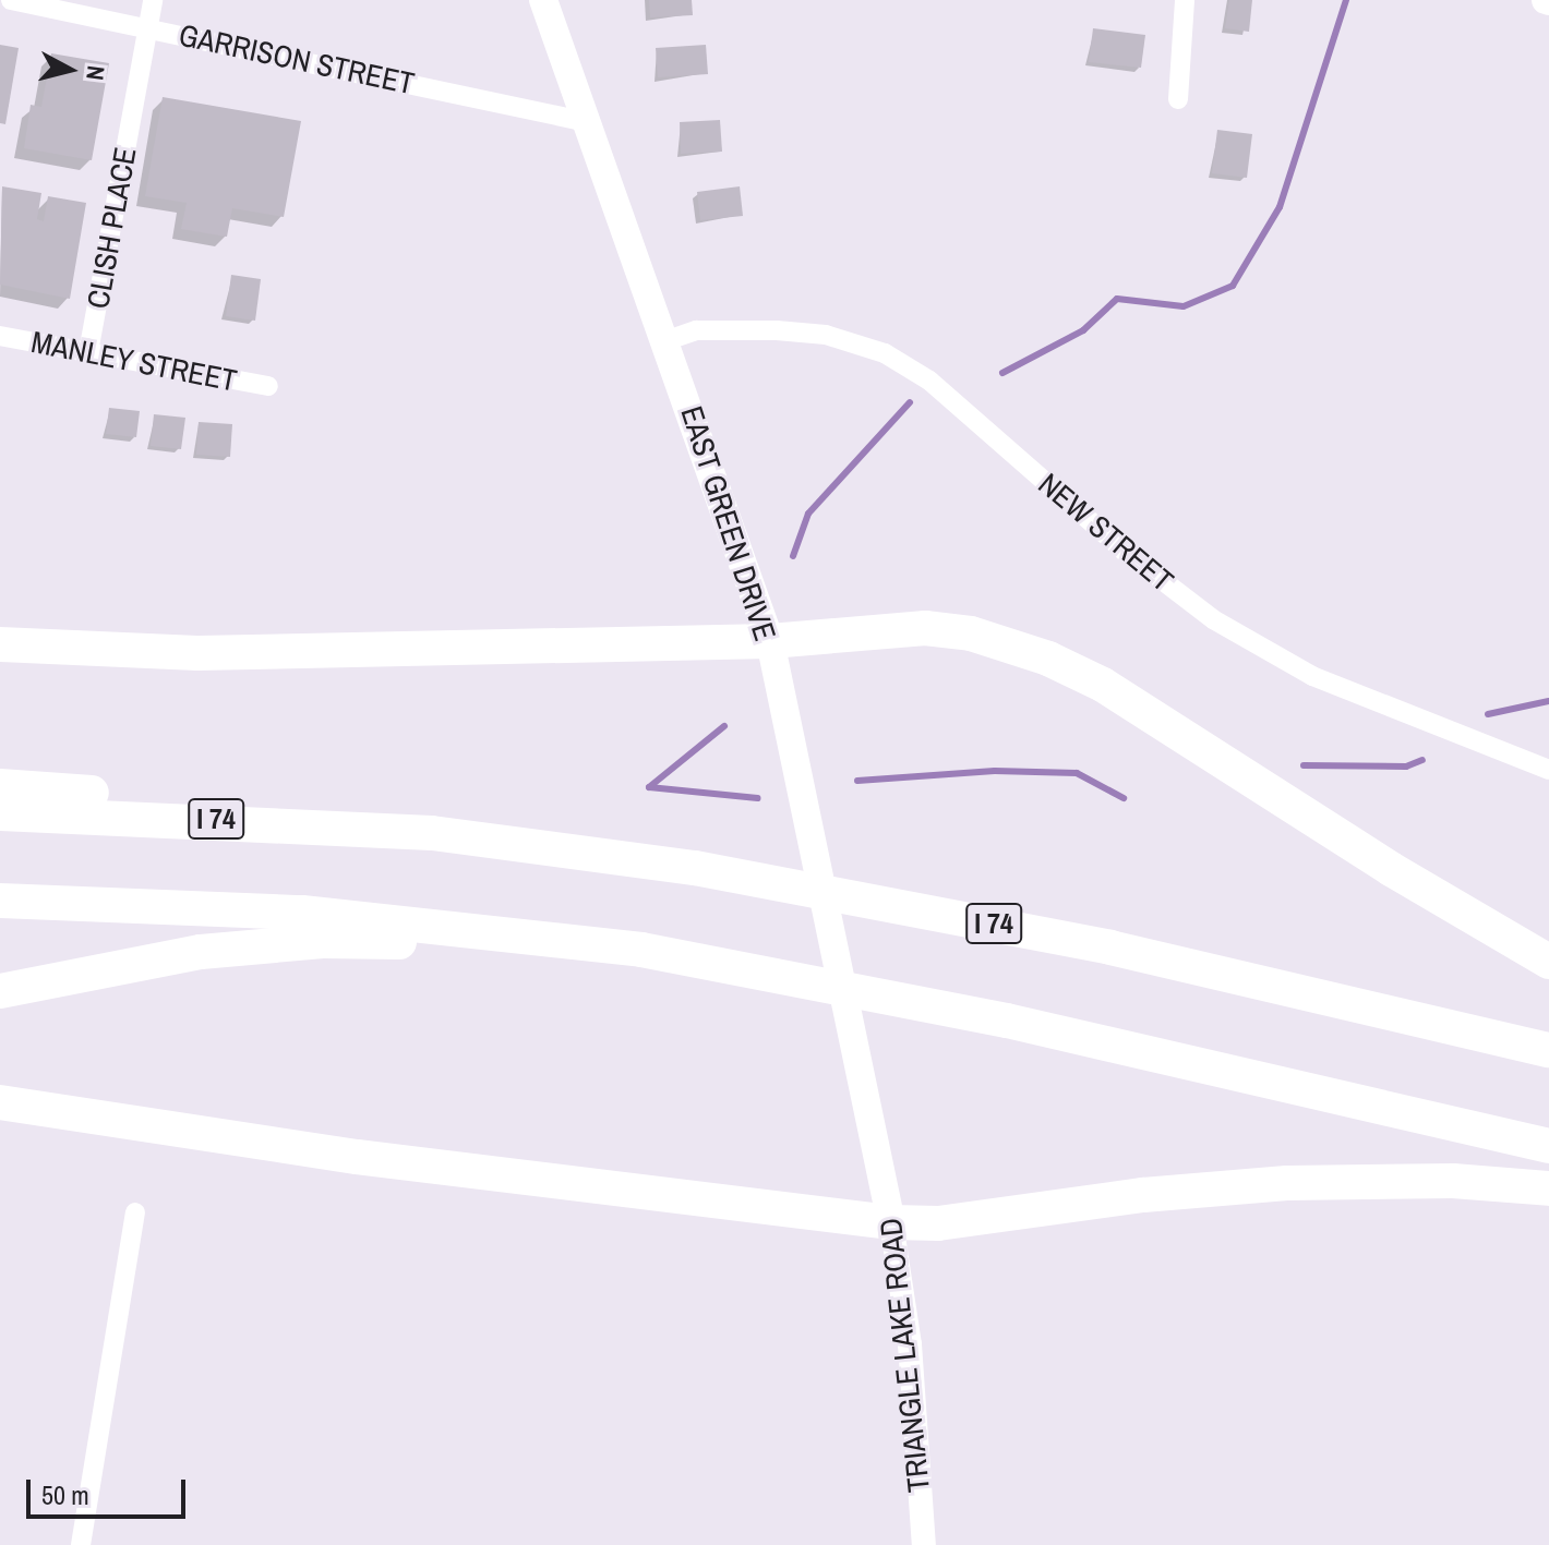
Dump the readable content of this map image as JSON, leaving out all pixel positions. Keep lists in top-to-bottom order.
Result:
{
  "streets": {
    "highway": ["I 74"],
    "main road": ["EAST GREEN DRIVE", "TRIANGLE LAKE ROAD"],
    "street": [
      "GARRISON STREET",
      "CLISH PLACE",
      "MANLEY STREET",
      "NEW STREET"
    ]
  },
  "crossings": [
    ["GARRISON STREET", "CLISH PLACE"],
    ["GARRISON STREET", "EAST GREEN DRIVE"],
    ["CLISH PLACE", "MANLEY STREET"],
    ["EAST GREEN DRIVE", "NEW STREET"],
    ["EAST GREEN DRIVE", "TRIANGLE LAKE ROAD"]
  ],
  "scale_bar": "50 m",
  "north": "right"
}
